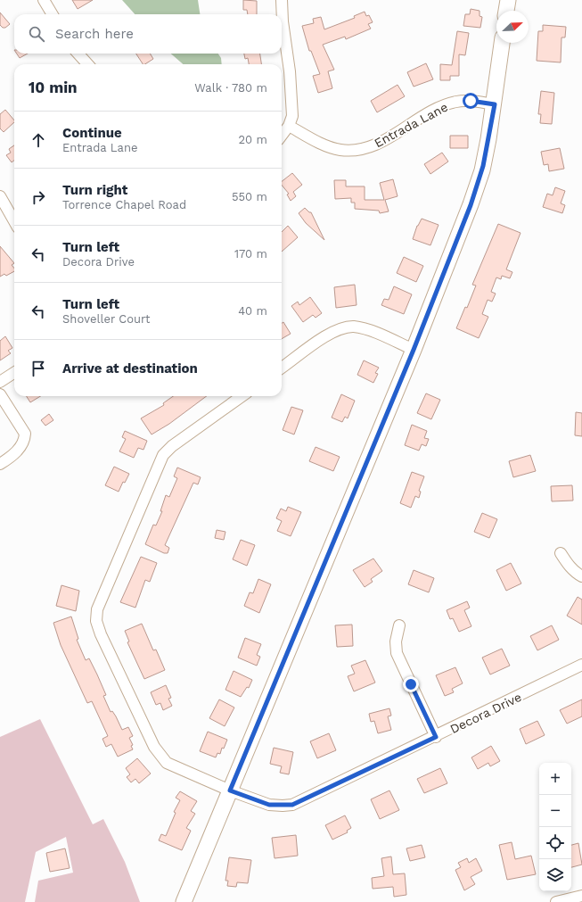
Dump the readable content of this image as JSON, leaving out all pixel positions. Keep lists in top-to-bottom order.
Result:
{
  "streets": {
    "street": ["Entrada Lane", "Decora Drive"]
  },
  "north": "top right",
  "page": {
    "search": "Search here",
    "heading": ["10 min", "Walk · 780 m"],
    "list": [
      ["Continue", "Entrada Lane", "20 m"],
      ["Turn right", "Torrence Chapel Road", "550 m"],
      ["Turn left", "Decora Drive", "170 m"],
      ["Turn left", "Shoveller Court", "40 m"],
      "Arrive at destination"
    ],
    "map_buttons": ["+", "−"]
  }
}
